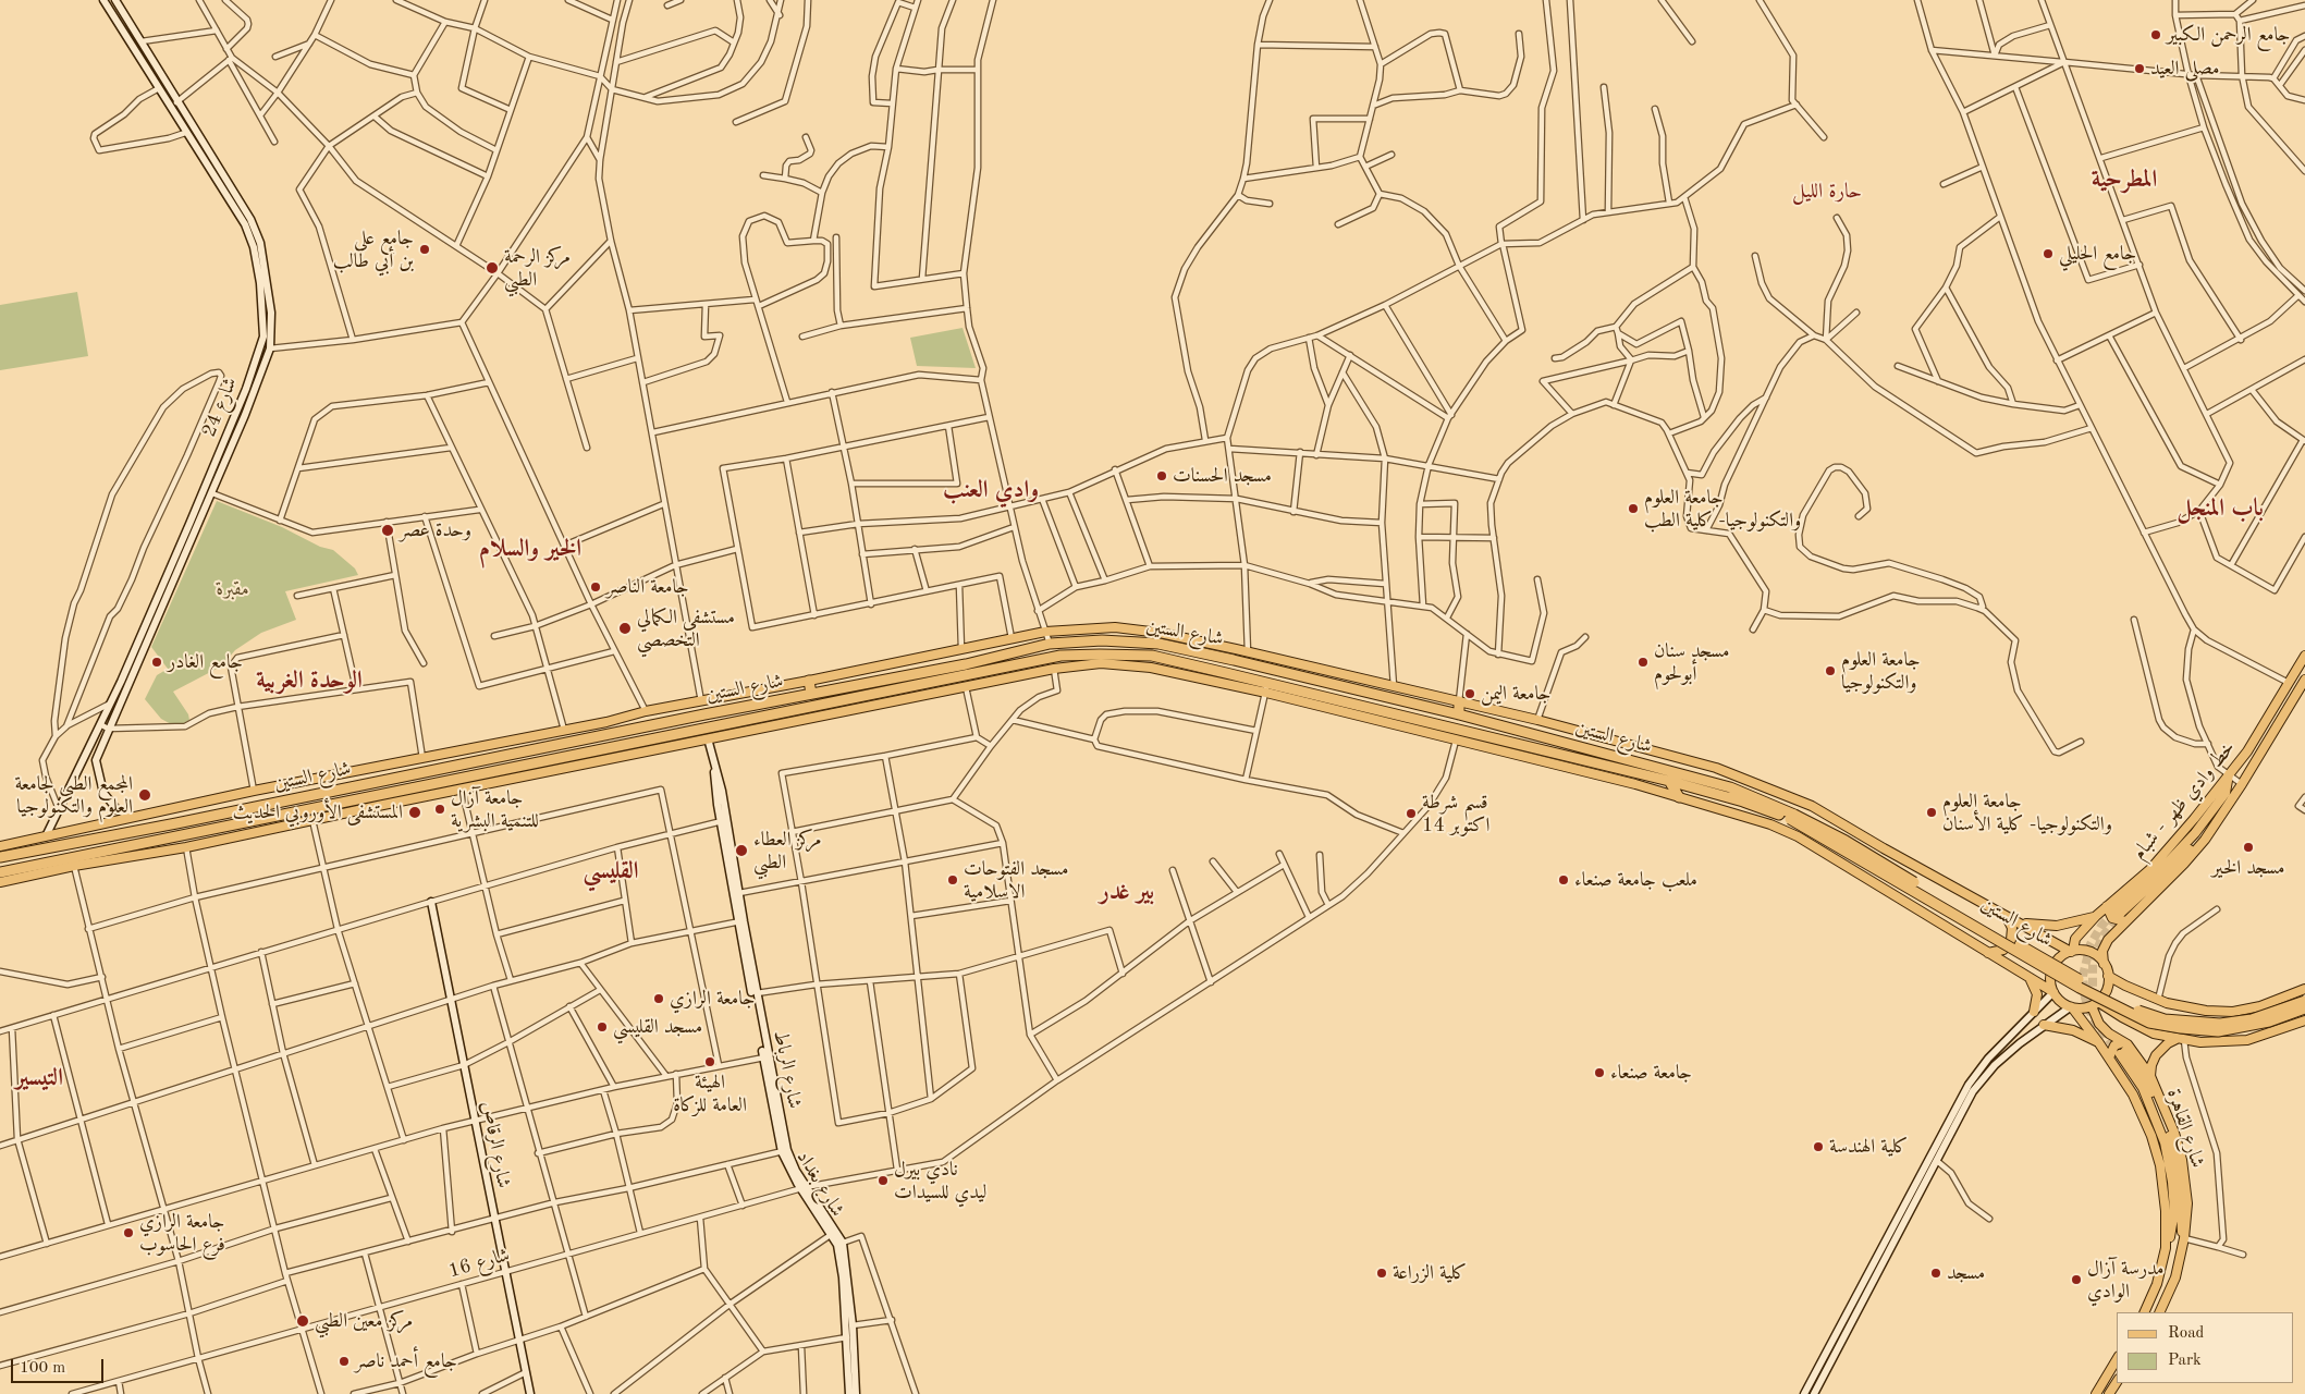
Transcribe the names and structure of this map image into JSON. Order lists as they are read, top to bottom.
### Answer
{
  "streets": {
    "highway": ["شارع الستين"],
    "main road": ["خط وادي ظهر - شبام", "شارع القاهرة"],
    "street": [
      "شارع 24",
      "شارع الرباط",
      "شارع الرقاص",
      "شارع بغداد",
      "شارع 16"
    ]
  },
  "crossings": [
    ["شارع 24", "شارع الستين"],
    ["شارع الستين", "خط وادي ظهر - شبام"],
    ["شارع الستين", "شارع الرباط"],
    ["شارع الستين", "شارع القاهرة"],
    ["شارع الستين", "شارع 16"],
    ["خط وادي ظهر - شبام", "شارع القاهرة"],
    ["شارع الرباط", "شارع بغداد"],
    ["شارع الرقاص", "شارع 16"],
    ["شارع بغداد", "شارع 16"]
  ],
  "districts": [
    "المطرحية",
    "حارة الليل",
    "وادي العنب",
    "باب المنجل",
    "الخير والسلام",
    "الوحدة الغربية",
    "القليسي",
    "بير غدر",
    "التيسير"
  ],
  "parks": ["مقبرة"],
  "places": [
    "جامع الرحمن الكبير",
    "مصلى العيد",
    "جامع علي بن أبي طالب",
    "جامع الحليلي",
    "مركز الرحمة الطبي",
    "مسجد الحسنات",
    "جامعة العلوم والتكنولوجيا- كلية الطب",
    "وحدة عصر",
    "جامعة الناصر",
    "مستشفى الكمالي التخصصي",
    "جامع الغادر",
    "مسجد سنان أبولحوم",
    "جامعة العلوم والتكنولوجيا",
    "جامعة اليمن",
    "المجمع الطبي لجامعة العلوم والتكنولوجيا",
    "جامعة آزال للتنمية البشرية",
    "المستشفى الأوروبي الحديث",
    "جامعة العلوم والتكنولوجيا- كلية الأسنان",
    "قسم شرطة 14 اكتوبر",
    "مسجد الخير",
    "مركز العطاء الطبي",
    "مسجد الفتوحات الاسلامية",
    "ملعب جامعة صنعاء",
    "جامعة الرازي",
    "مسجد القليسي",
    "الهيئة العامة للزكاة",
    "جامعة صنعاء",
    "كلية الهندسة",
    "نادي بيرل ليدي للسيدات",
    "جامعة الرازي فرع الحاسوب",
    "كلية الزراعة",
    "مسجد",
    "مدرسة آزال الوادي",
    "مركز معين الطبي",
    "جامع أحمد ناصر"
  ],
  "legend": ["Road", "Park"],
  "scale_bar": "100 m"
}
